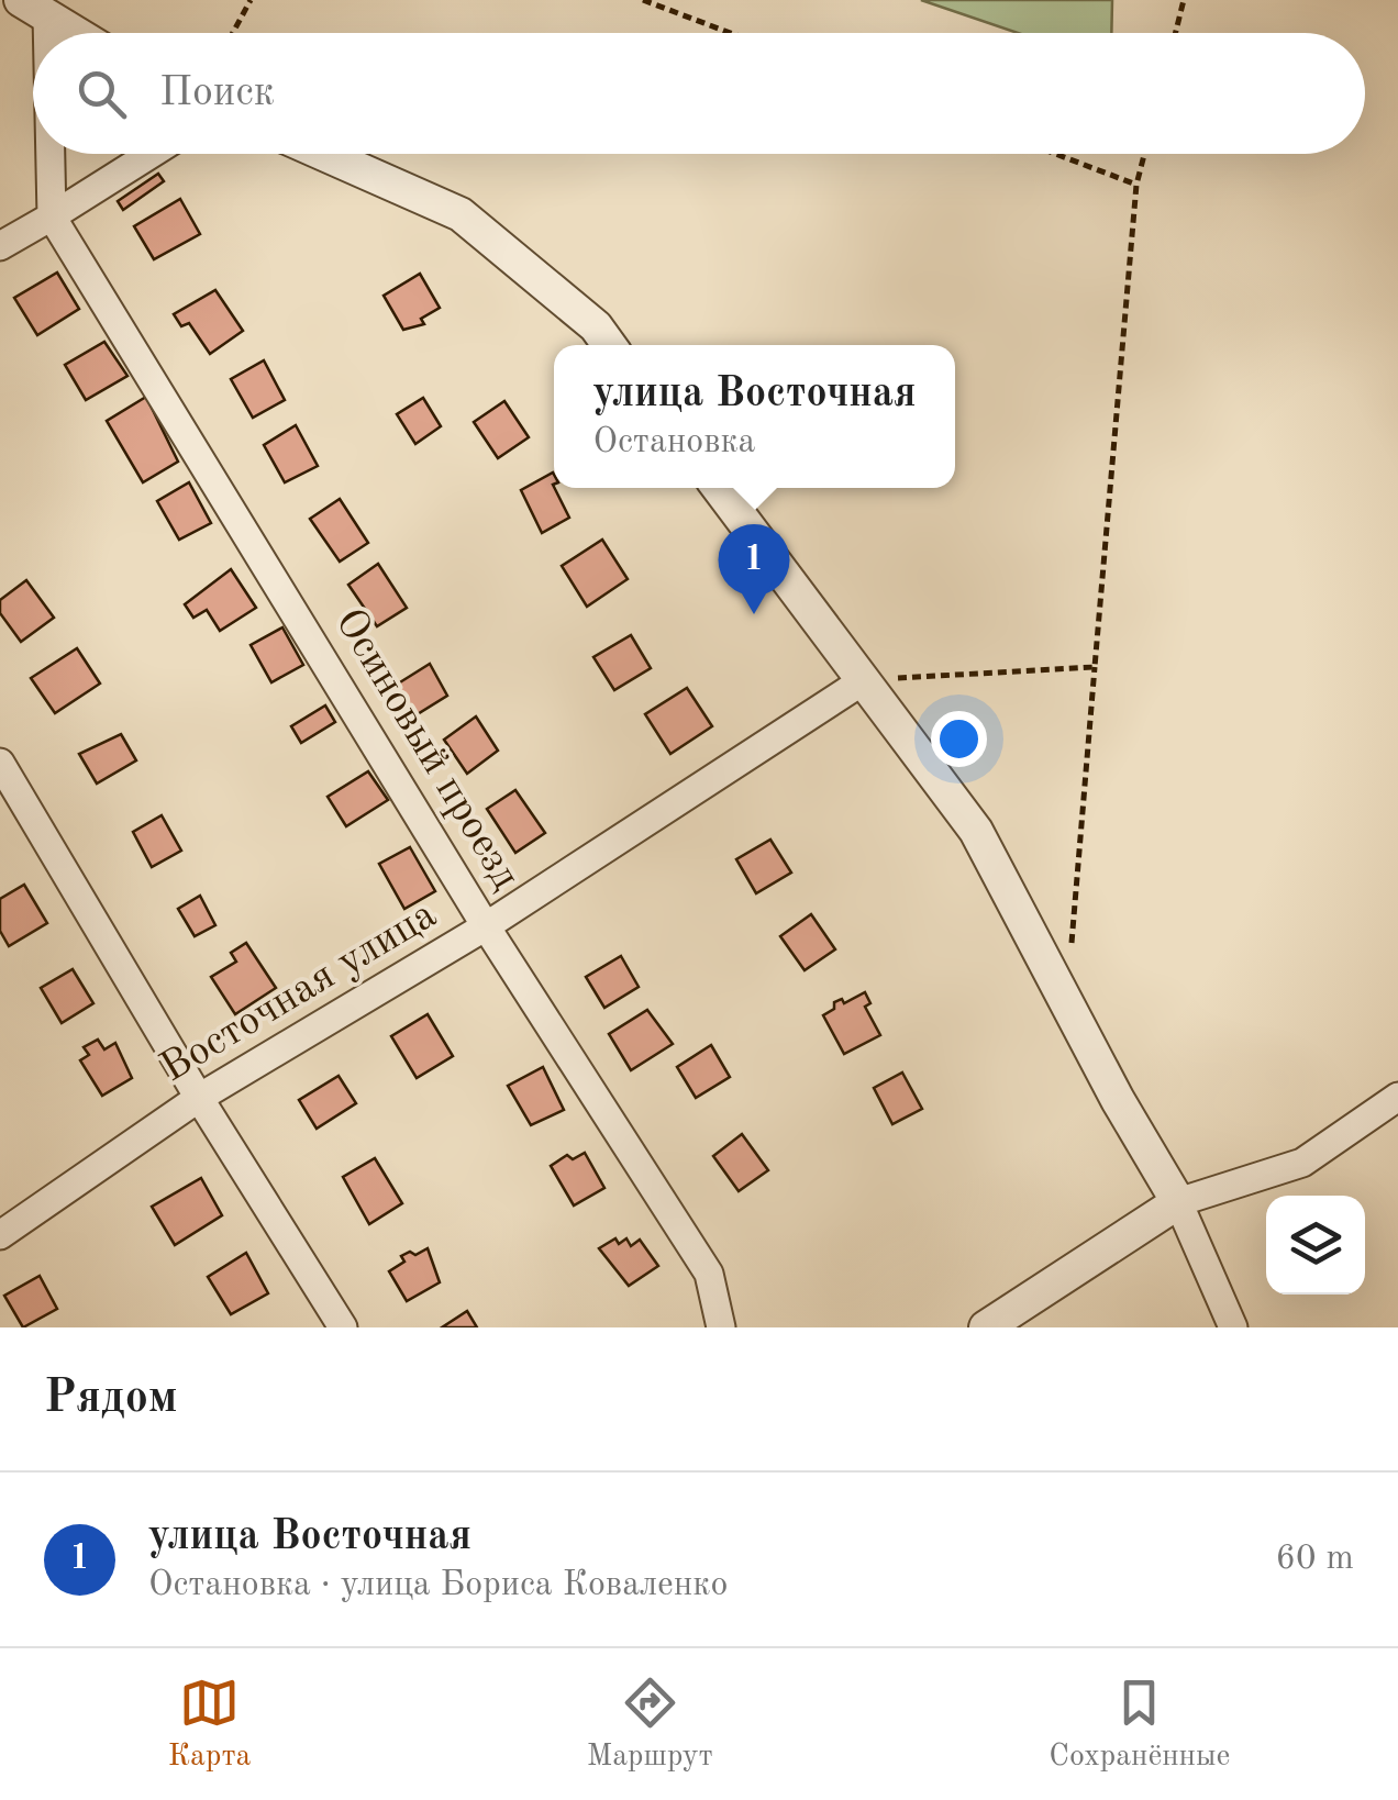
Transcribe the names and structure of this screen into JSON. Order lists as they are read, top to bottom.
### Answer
{
  "streets": {
    "street": ["Осиновый проезд", "Восточная улица"]
  },
  "crossings": [
    ["Осиновый проезд", "Восточная улица"]
  ],
  "page": {
    "search": "Поиск",
    "popup": ["улица Восточная", "Остановка"],
    "pins": "1",
    "heading": "Рядом",
    "list": [
      {
        "mark": "1",
        "name": "улица Восточная",
        "note": "Остановка · улица Бориса Коваленко",
        "value": "60 m"
      }
    ],
    "nav": ["Карта", "Маршрут", "Сохранённые"]
  }
}
